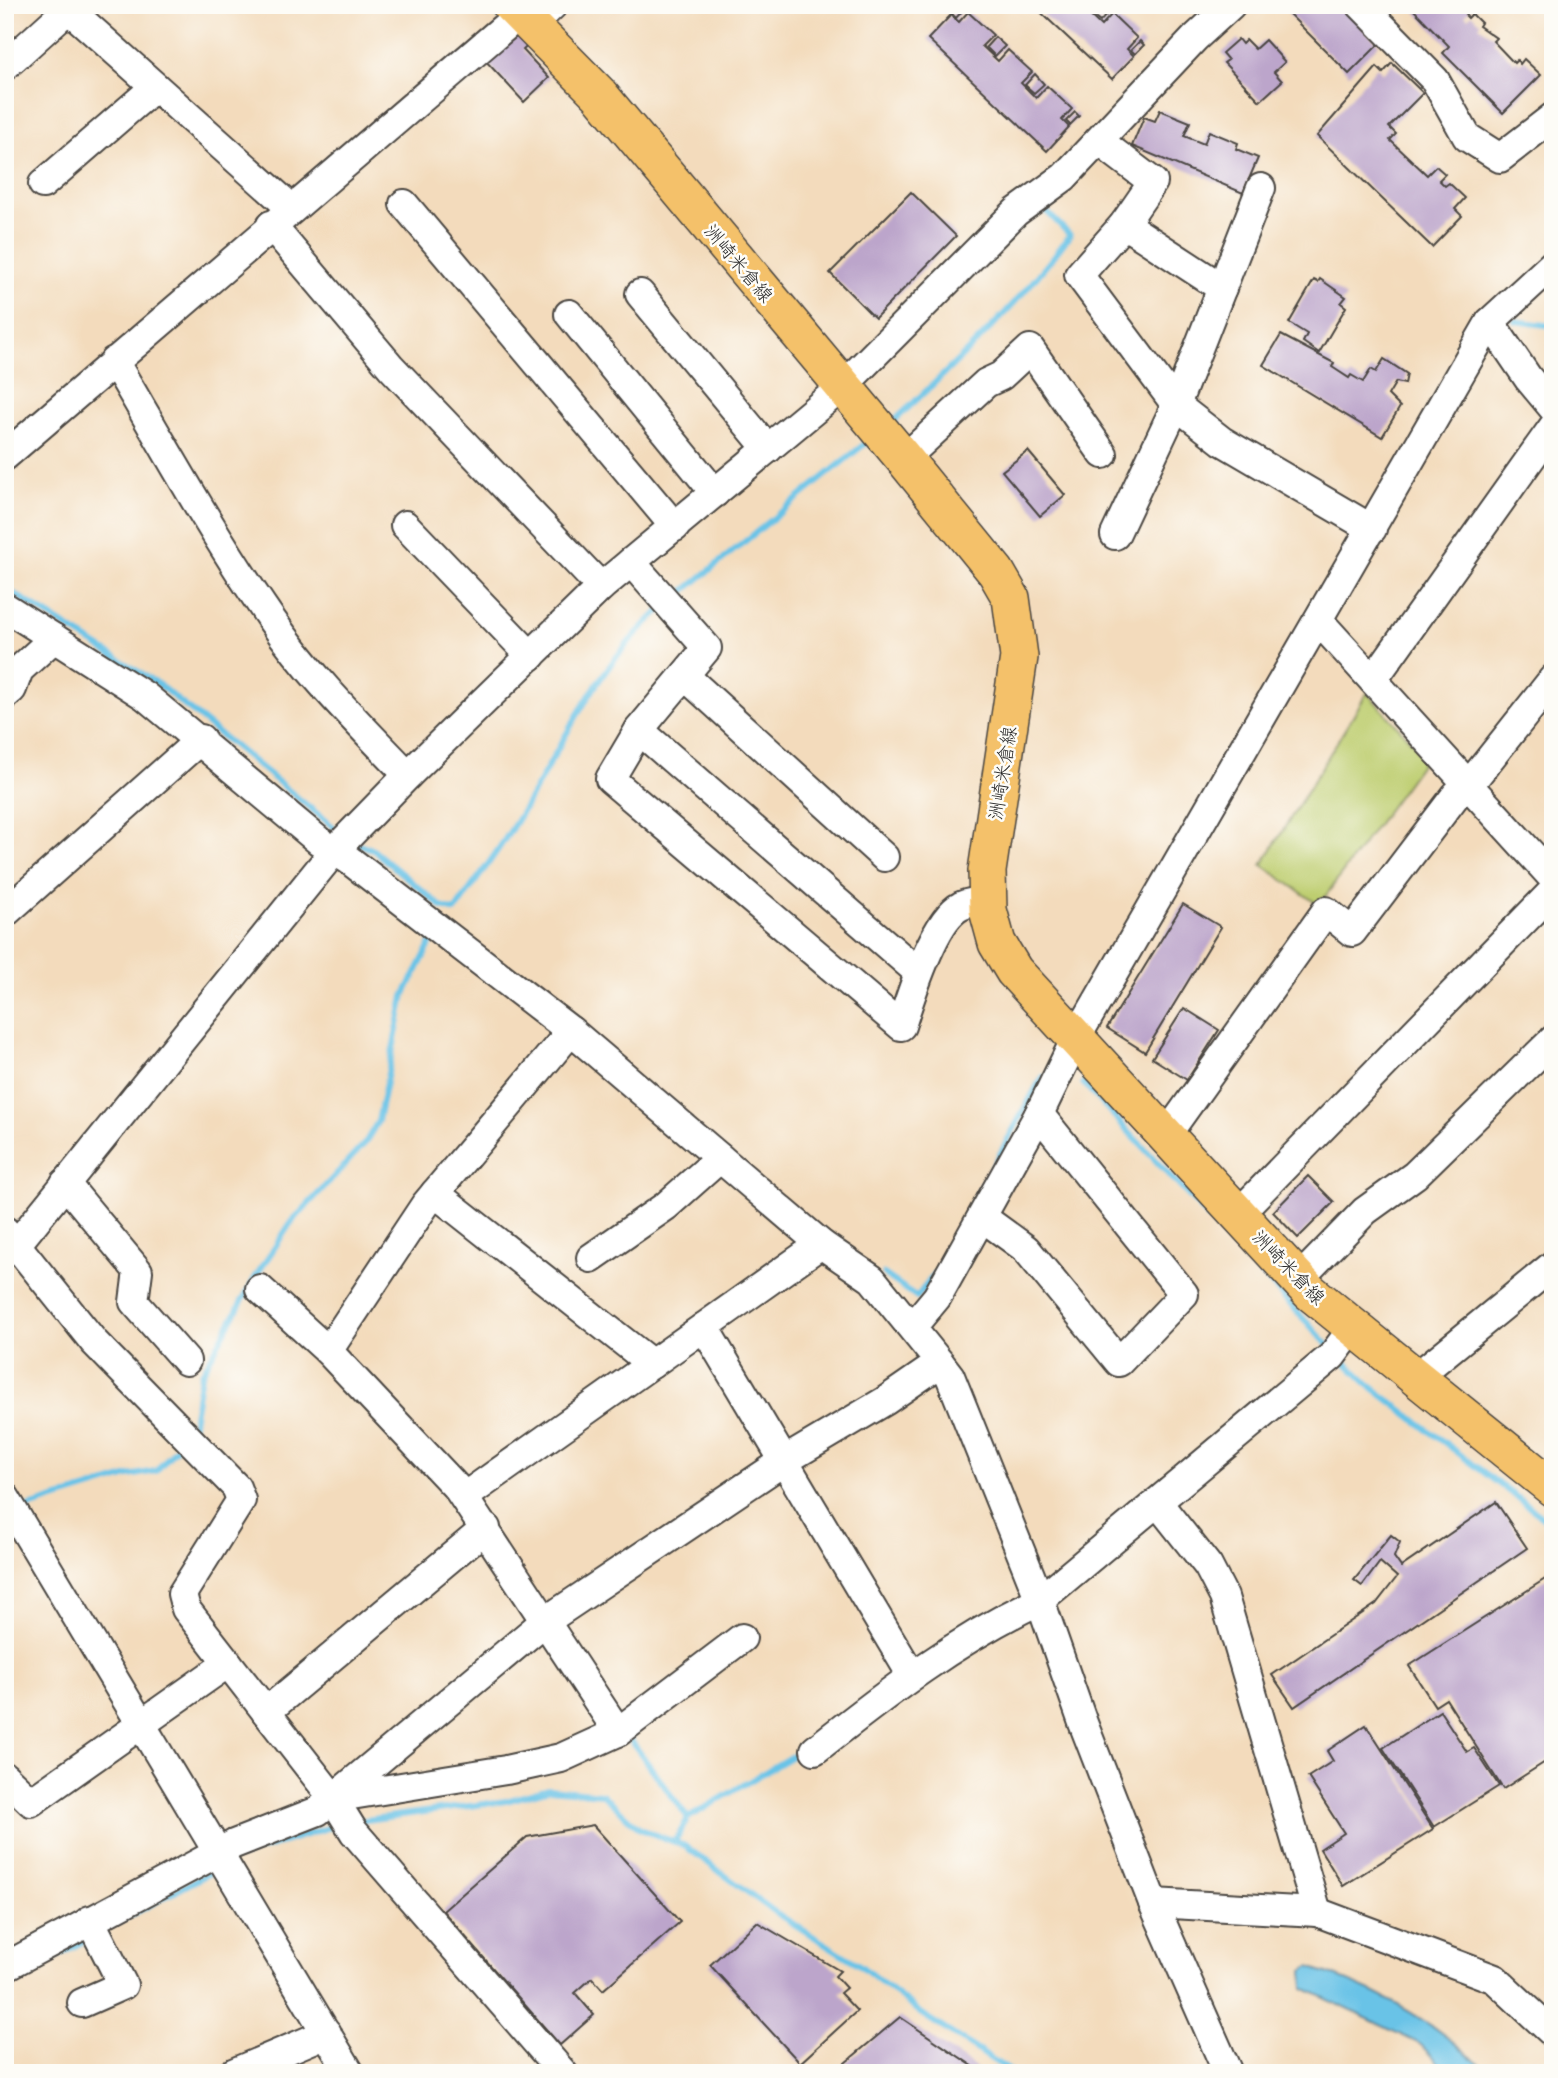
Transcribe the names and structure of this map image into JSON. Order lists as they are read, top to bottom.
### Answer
{
  "streets": {
    "main road": ["洲崎米倉線"]
  }
}
